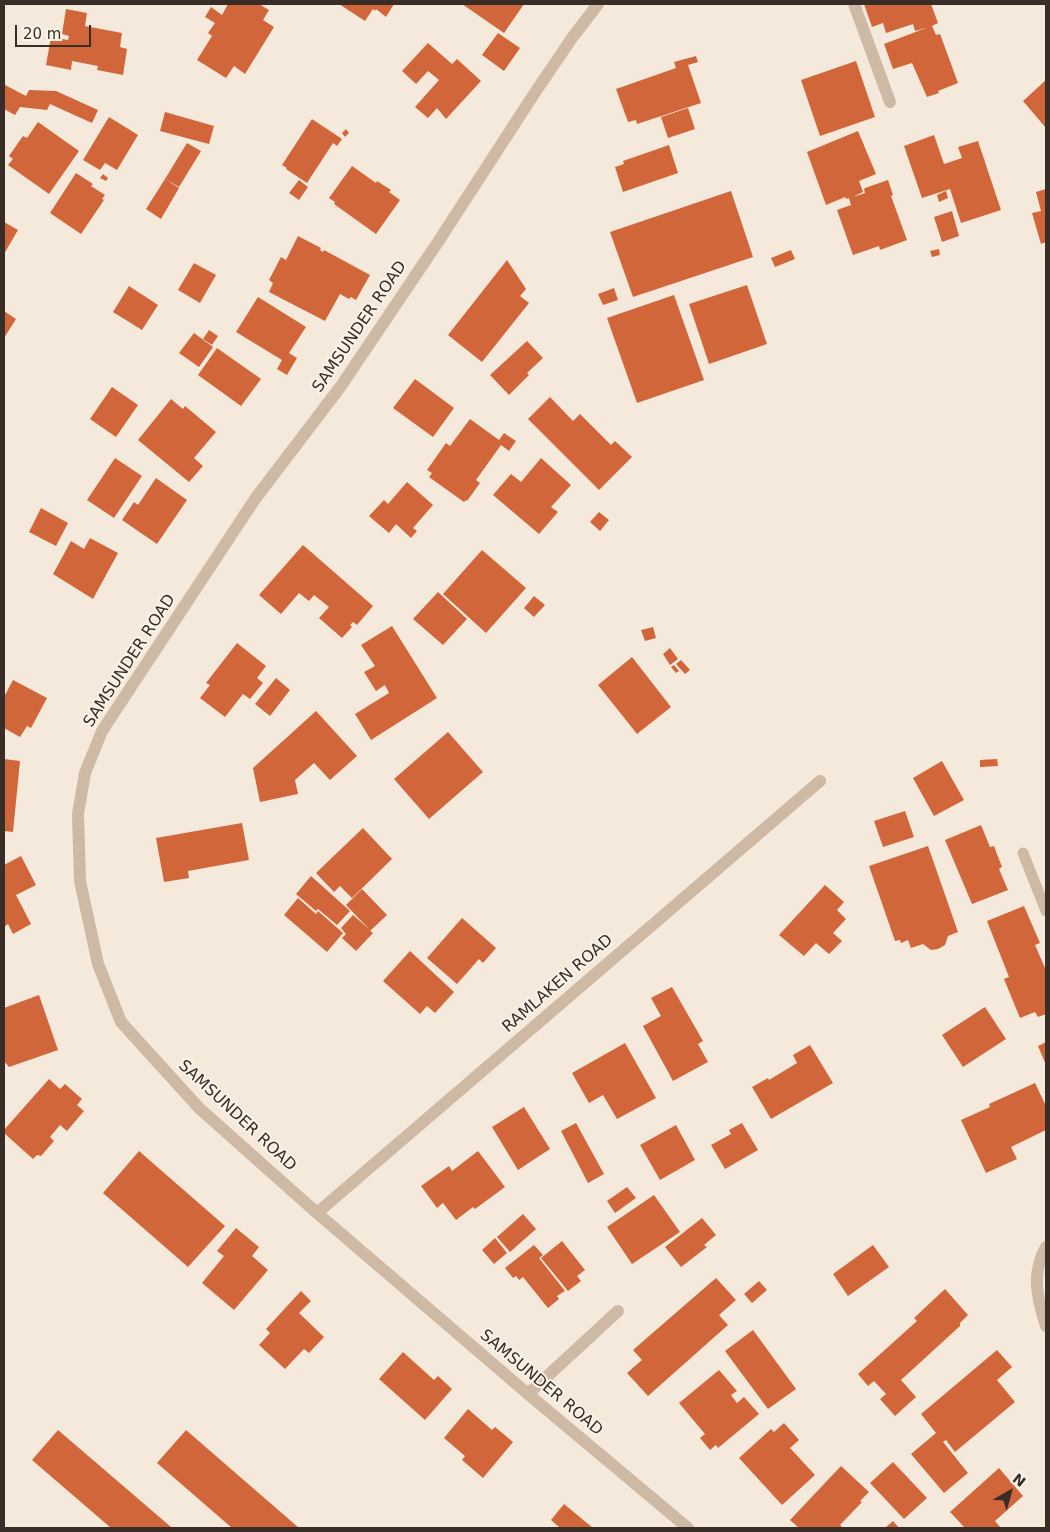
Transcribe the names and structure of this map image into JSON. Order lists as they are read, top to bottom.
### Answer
{
  "streets": {
    "street": ["SAMSUNDER ROAD", "RAMLAKEN ROAD"]
  },
  "crossings": [
    ["SAMSUNDER ROAD", "RAMLAKEN ROAD"]
  ],
  "scale_bar": "20 m",
  "north": "top right"
}
